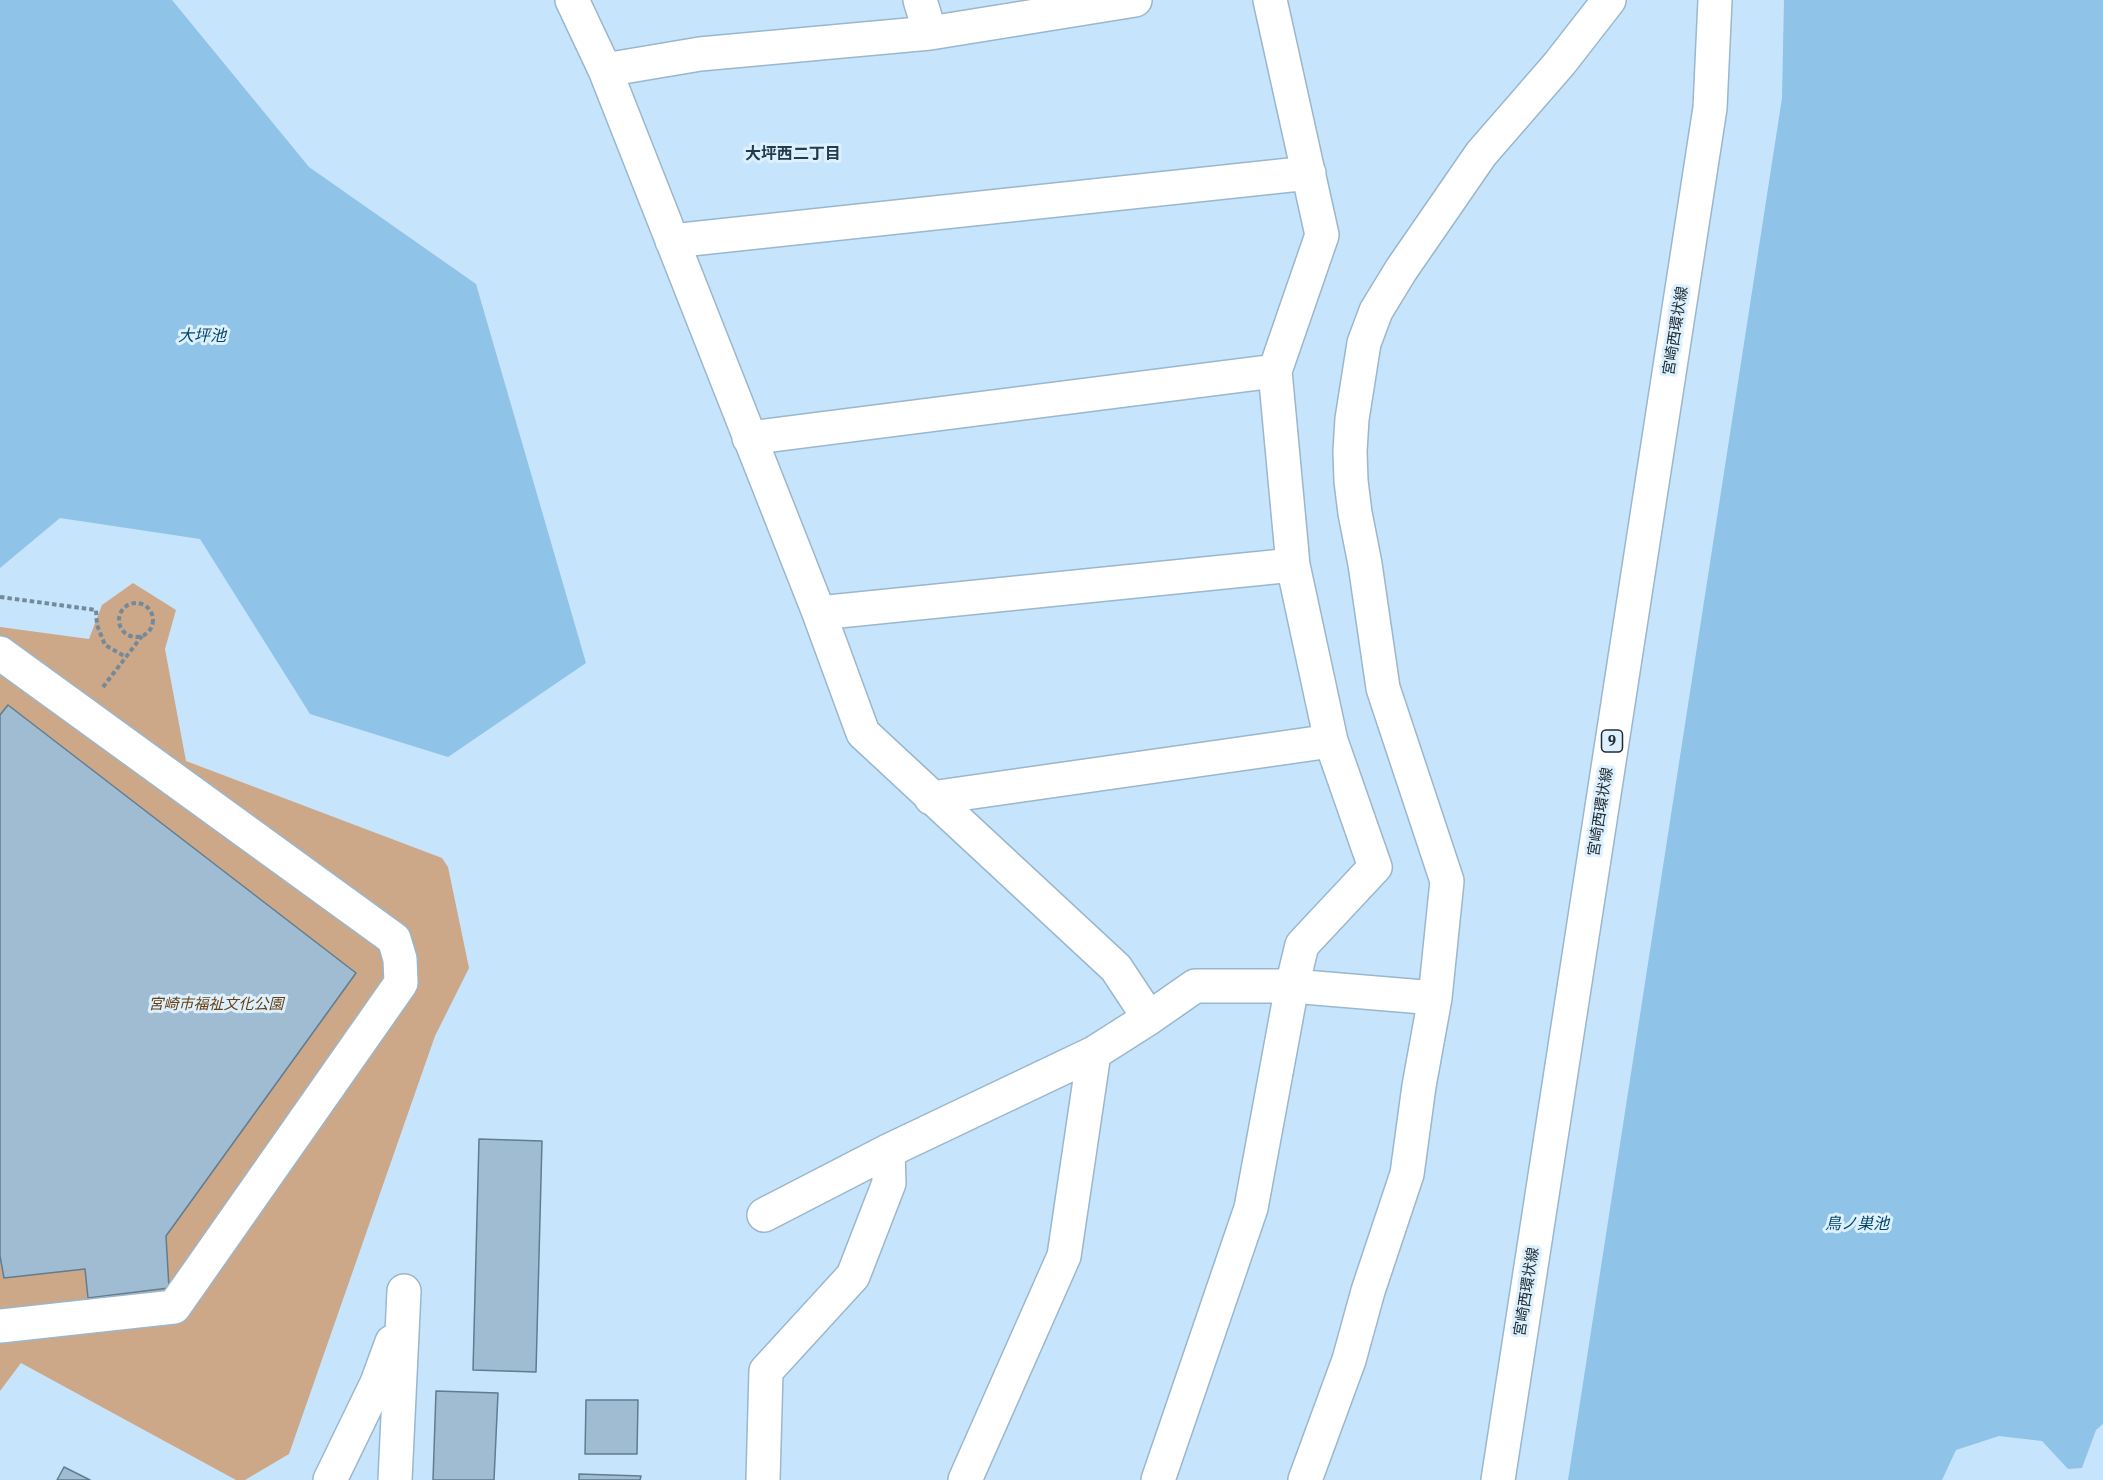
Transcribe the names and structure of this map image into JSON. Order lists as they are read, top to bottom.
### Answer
{
  "streets": {
    "street": ["宮崎西環状線", "9"]
  },
  "districts": ["大坪西二丁目"],
  "water": ["大坪池", "鳥ノ巣池"],
  "parks": ["宮崎市福祉文化公園"]
}
